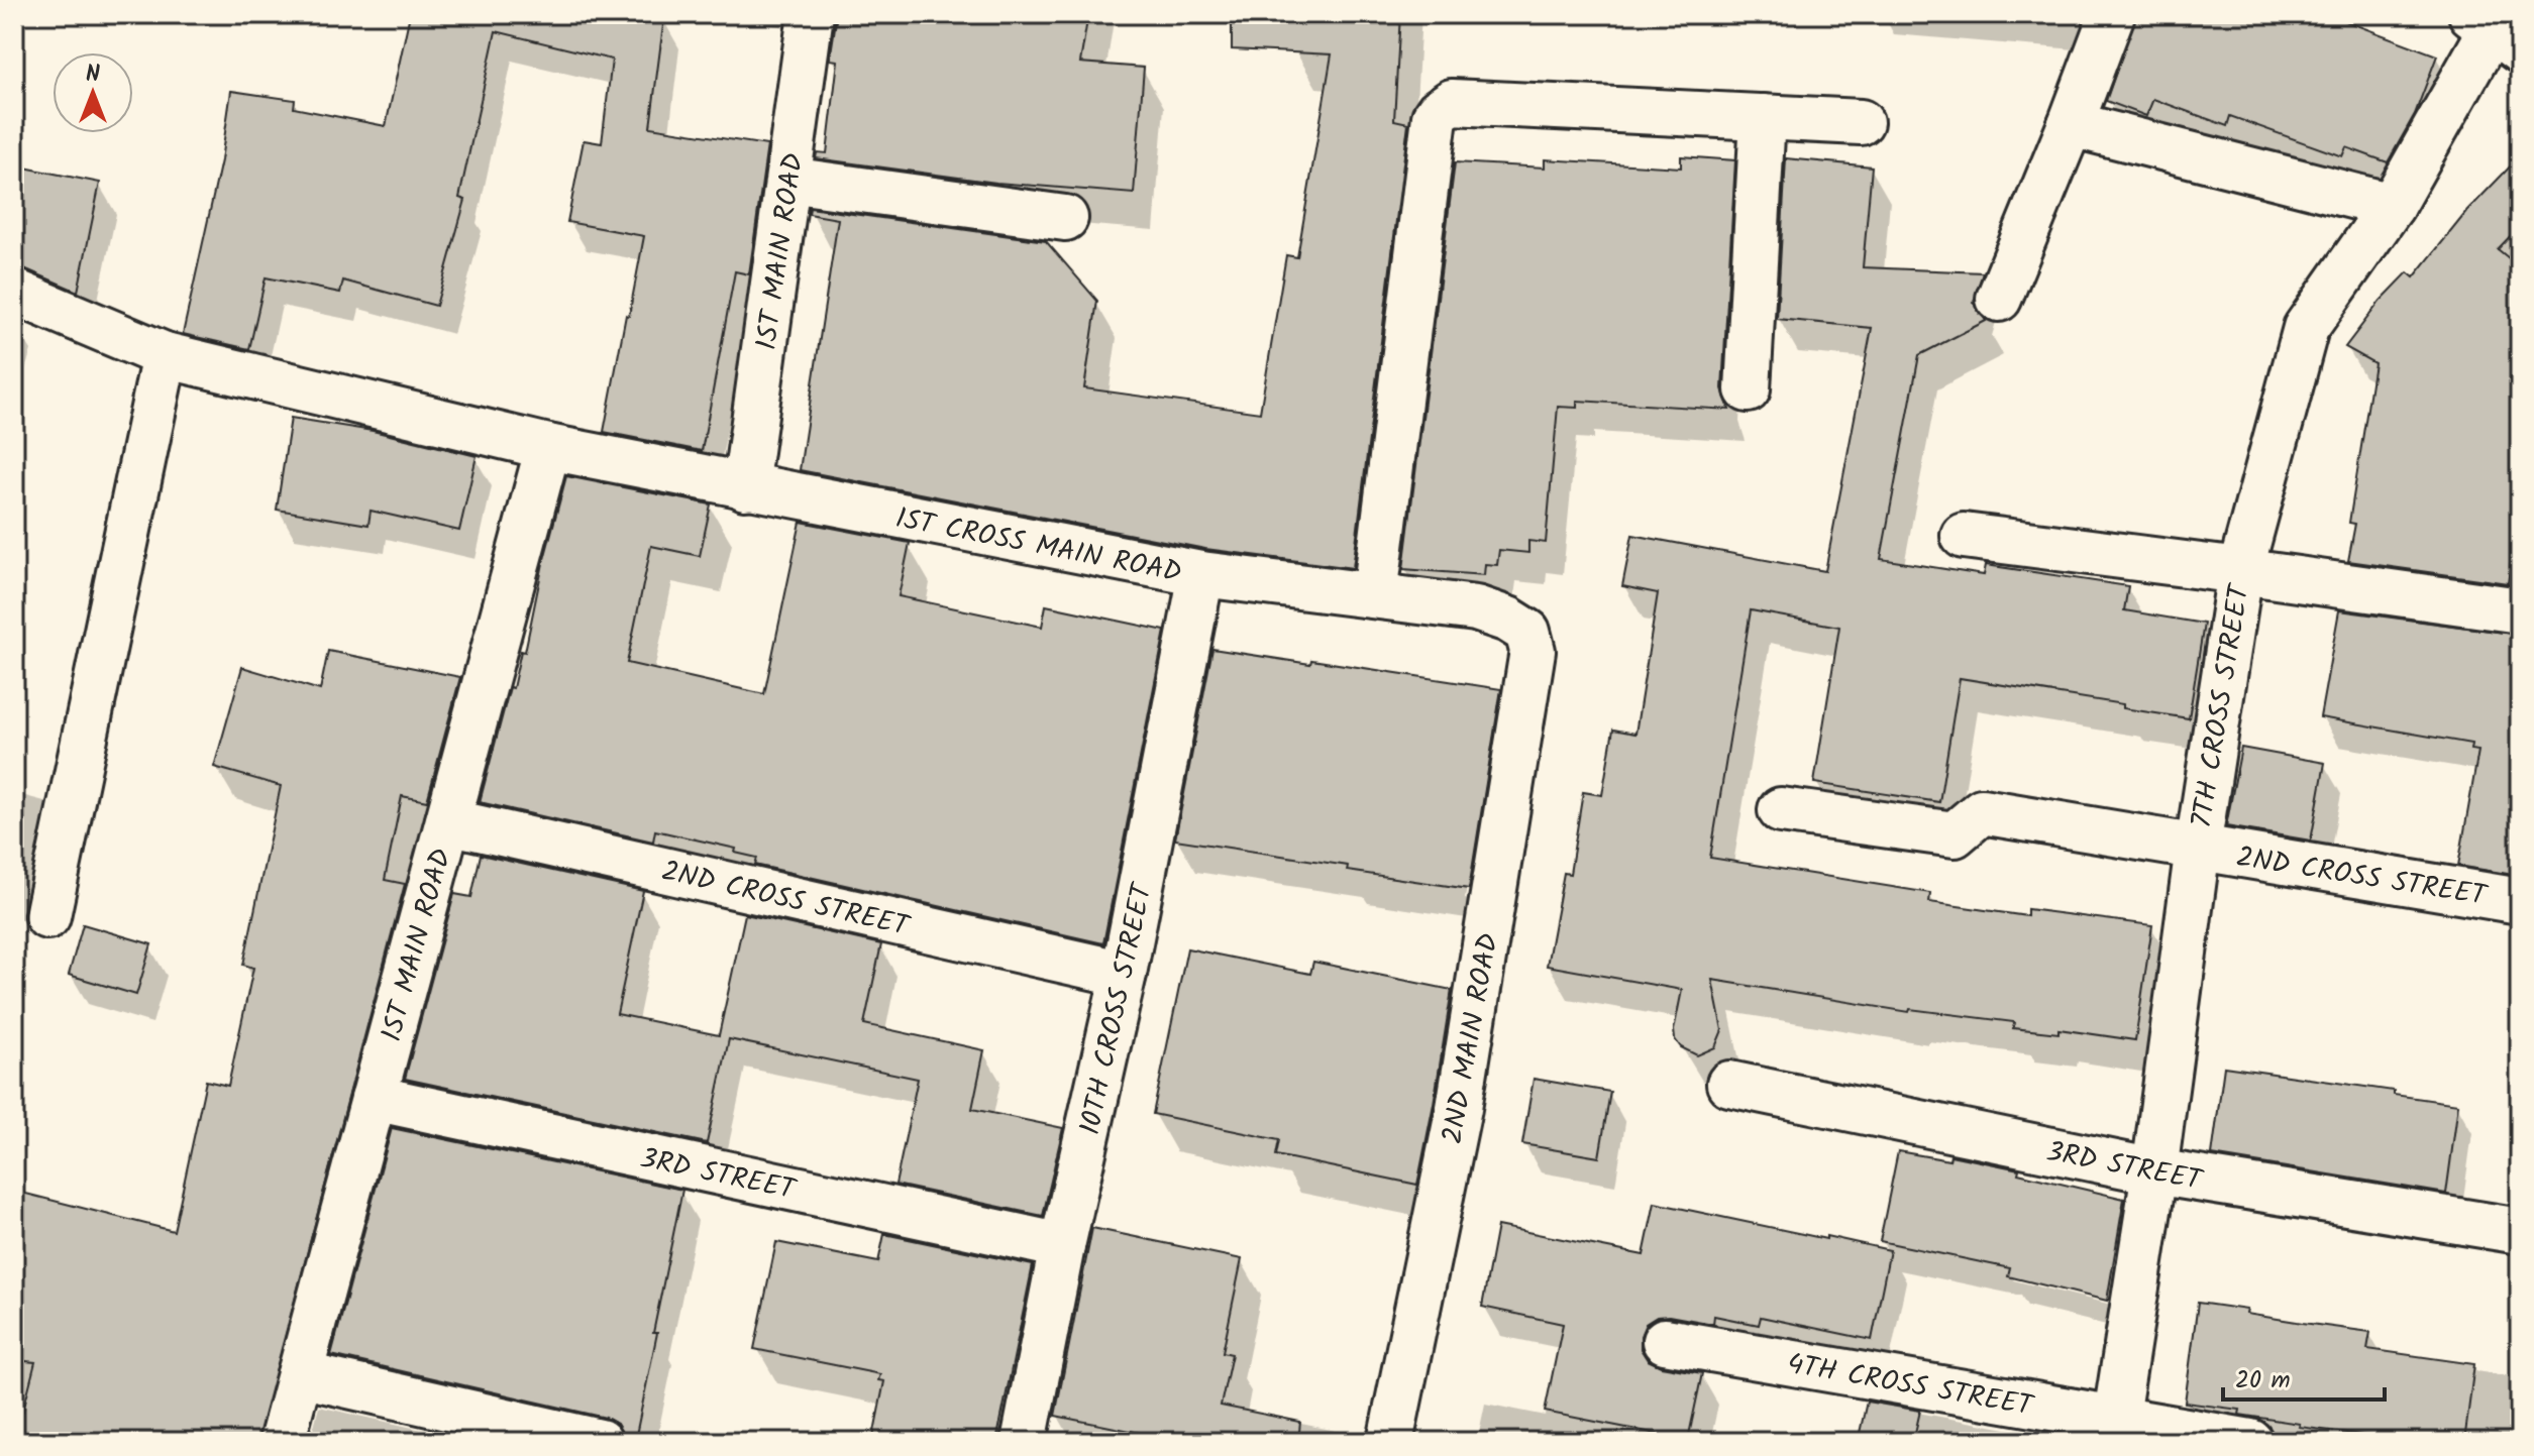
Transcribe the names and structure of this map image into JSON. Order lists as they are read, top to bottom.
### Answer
{
  "streets": {
    "street": [
      "1ST MAIN ROAD",
      "1ST CROSS MAIN ROAD",
      "7TH CROSS STREET",
      "2ND CROSS STREET",
      "10TH CROSS STREET",
      "2ND MAIN ROAD",
      "3RD STREET",
      "4TH CROSS STREET"
    ]
  },
  "crossings": [
    ["1ST MAIN ROAD", "1ST CROSS MAIN ROAD"],
    ["1ST MAIN ROAD", "2ND CROSS STREET"],
    ["1ST MAIN ROAD", "3RD STREET"],
    ["1ST CROSS MAIN ROAD", "10TH CROSS STREET"],
    ["1ST CROSS MAIN ROAD", "2ND MAIN ROAD"],
    ["7TH CROSS STREET", "2ND CROSS STREET"],
    ["7TH CROSS STREET", "3RD STREET"],
    ["7TH CROSS STREET", "4TH CROSS STREET"],
    ["2ND CROSS STREET", "10TH CROSS STREET"],
    ["10TH CROSS STREET", "3RD STREET"]
  ],
  "scale_bar": "20 m",
  "north": "top"
}
